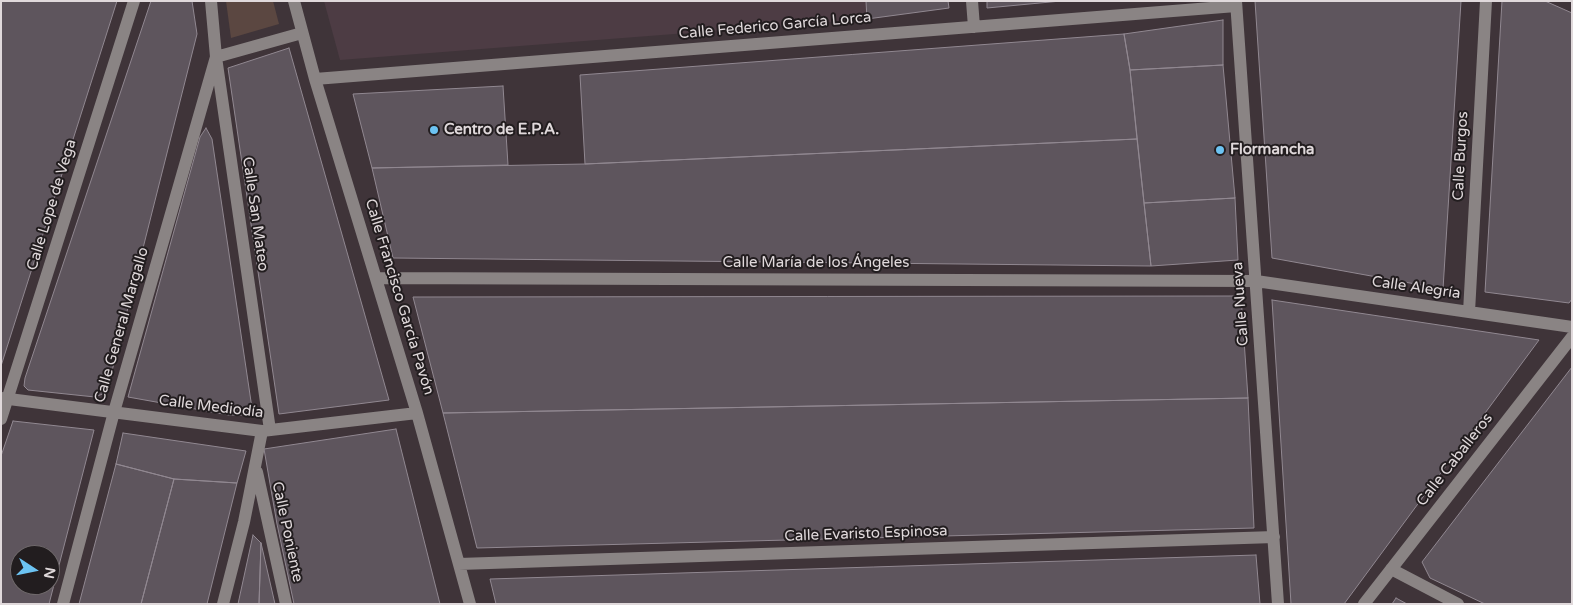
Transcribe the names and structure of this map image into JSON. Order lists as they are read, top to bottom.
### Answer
{
  "streets": {
    "street": [
      "Calle Federico García Lorca",
      "Calle Burgos",
      "Calle Lope de Vega",
      "Calle San Mateo",
      "Calle María de los Ángeles",
      "Calle Alegría",
      "Calle Francisco García Pavón",
      "Calle Nueva",
      "Calle General Margallo",
      "Calle Mediodía",
      "Calle Caballeros",
      "Calle Poniente",
      "Calle Evaristo Espinosa"
    ]
  },
  "crossings": [
    ["Calle Federico García Lorca", "Calle Francisco García Pavón"],
    ["Calle Federico García Lorca", "Calle Nueva"],
    ["Calle Burgos", "Calle Alegría"],
    ["Calle Lope de Vega", "Calle Mediodía"],
    ["Calle San Mateo", "Calle General Margallo"],
    ["Calle San Mateo", "Calle Mediodía"],
    ["Calle San Mateo", "Calle Poniente"],
    ["Calle María de los Ángeles", "Calle Alegría"],
    ["Calle María de los Ángeles", "Calle Francisco García Pavón"],
    ["Calle María de los Ángeles", "Calle Nueva"],
    ["Calle Alegría", "Calle Nueva"],
    ["Calle Francisco García Pavón", "Calle Mediodía"],
    ["Calle Francisco García Pavón", "Calle Evaristo Espinosa"],
    ["Calle Nueva", "Calle Evaristo Espinosa"],
    ["Calle General Margallo", "Calle Mediodía"]
  ],
  "places": ["Centro de E.P.A.", "Flormancha"],
  "north": "right"
}
